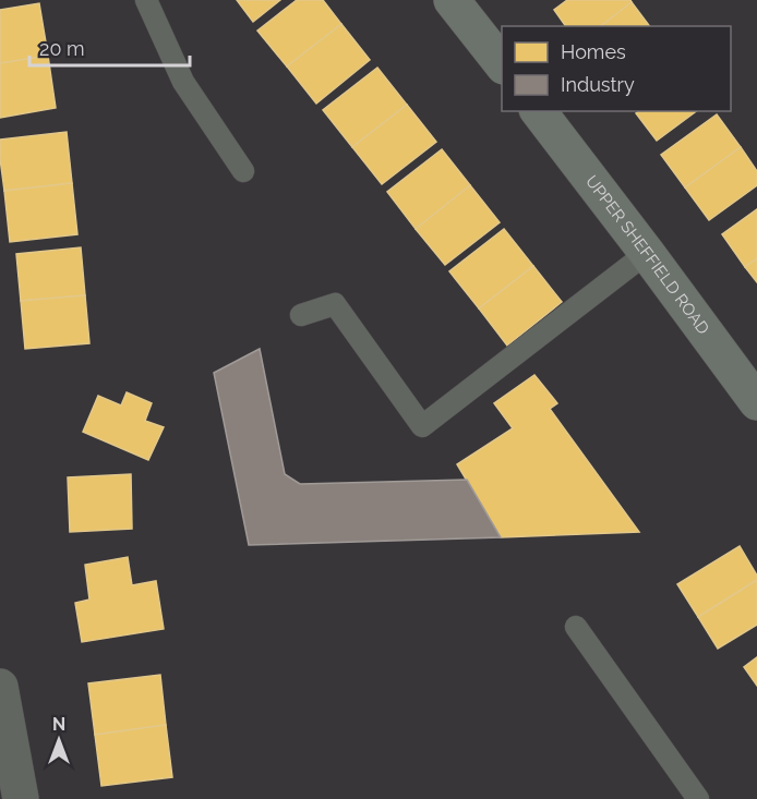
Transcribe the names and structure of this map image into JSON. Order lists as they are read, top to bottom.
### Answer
{
  "streets": {
    "highway": ["UPPER SHEFFIELD ROAD"]
  },
  "legend": ["Homes", "Industry"],
  "scale_bar": "20 m",
  "north": "top"
}
